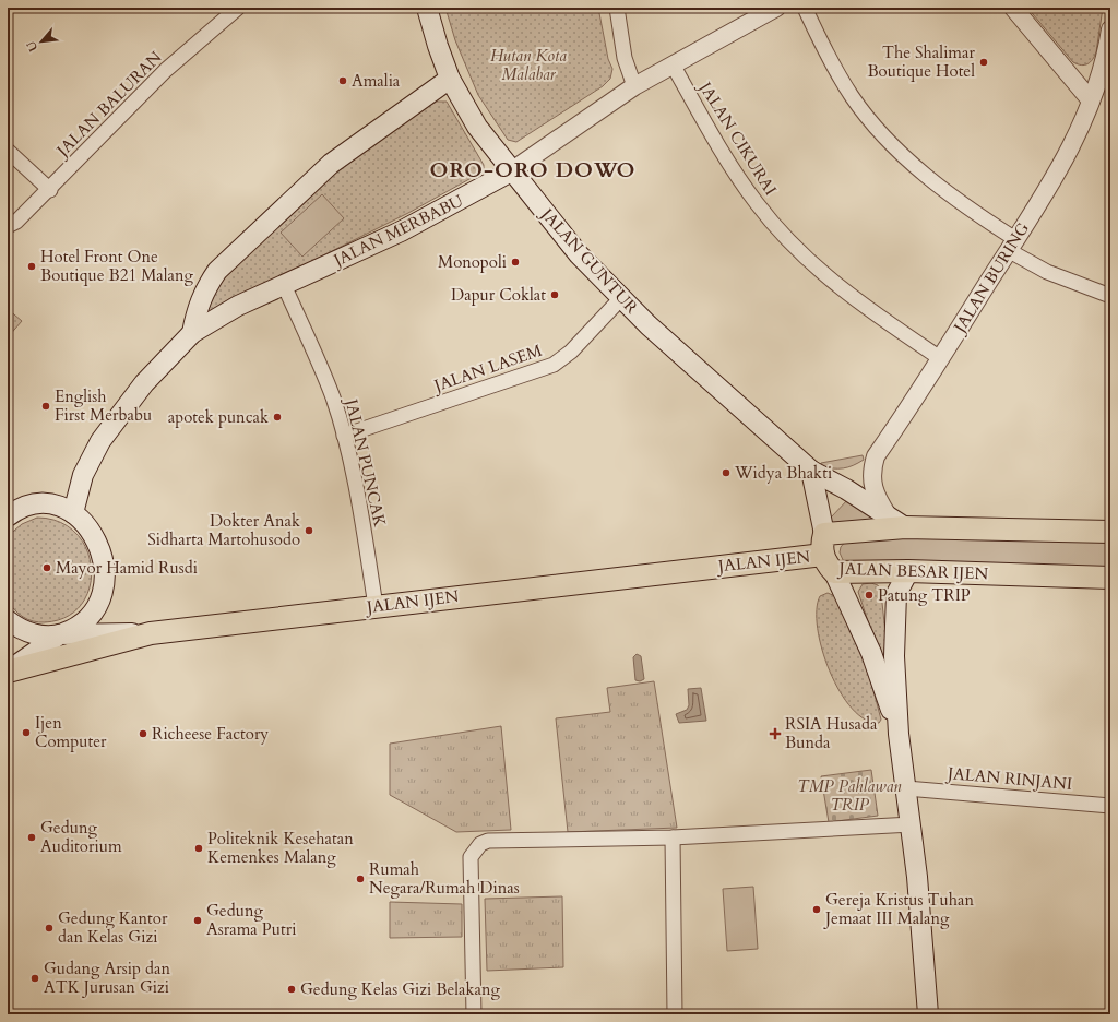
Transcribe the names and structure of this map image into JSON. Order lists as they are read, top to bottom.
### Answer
{
  "streets": {
    "main road": [
      "JALAN MERBABU",
      "JALAN GUNTUR",
      "JALAN IJEN",
      "JALAN BESAR IJEN"
    ],
    "street": [
      "JALAN BALURAN",
      "JALAN CIKURAI",
      "JALAN BURING",
      "JALAN LASEM",
      "JALAN PUNCAK",
      "JALAN RINJANI"
    ]
  },
  "crossings": [
    ["JALAN CIKURAI", "JALAN MERBABU"],
    ["JALAN CIKURAI", "JALAN BURING"],
    ["JALAN MERBABU", "JALAN GUNTUR"],
    ["JALAN MERBABU", "JALAN PUNCAK"],
    ["JALAN GUNTUR", "JALAN BURING"],
    ["JALAN GUNTUR", "JALAN LASEM"],
    ["JALAN LASEM", "JALAN PUNCAK"],
    ["JALAN PUNCAK", "JALAN IJEN"],
    ["JALAN IJEN", "JALAN BESAR IJEN"]
  ],
  "districts": ["ORO-ORO DOWO"],
  "parks": ["Hutan Kota Malabar", "TMP Pahlawan TRIP"],
  "places": {
    "other": [
      "The Shalimar Boutique Hotel",
      "Amalia",
      "Monopoli",
      "Hotel Front One Boutique B21 Malang",
      "Dapur Coklat",
      "English First Merbabu",
      "apotek puncak",
      "Widya Bhakti",
      "Dokter Anak Sidharta Martohusodo",
      "Mayor Hamid Rusdi",
      "Patung TRIP",
      "Ijen Computer",
      "Richeese Factory",
      "Gedung Auditorium",
      "Politeknik Kesehatan Kemenkes Malang",
      "Rumah Negara/Rumah Dinas",
      "Gereja Kristus Tuhan Jemaat III Malang",
      "Gedung Asrama Putri",
      "Gedung Kantor dan Kelas Gizi",
      "Gudang Arsip dan ATK Jurusan Gizi",
      "Gedung Kelas Gizi Belakang"
    ],
    "health": ["RSIA Husada Bunda"]
  },
  "north": "bottom left"
}
